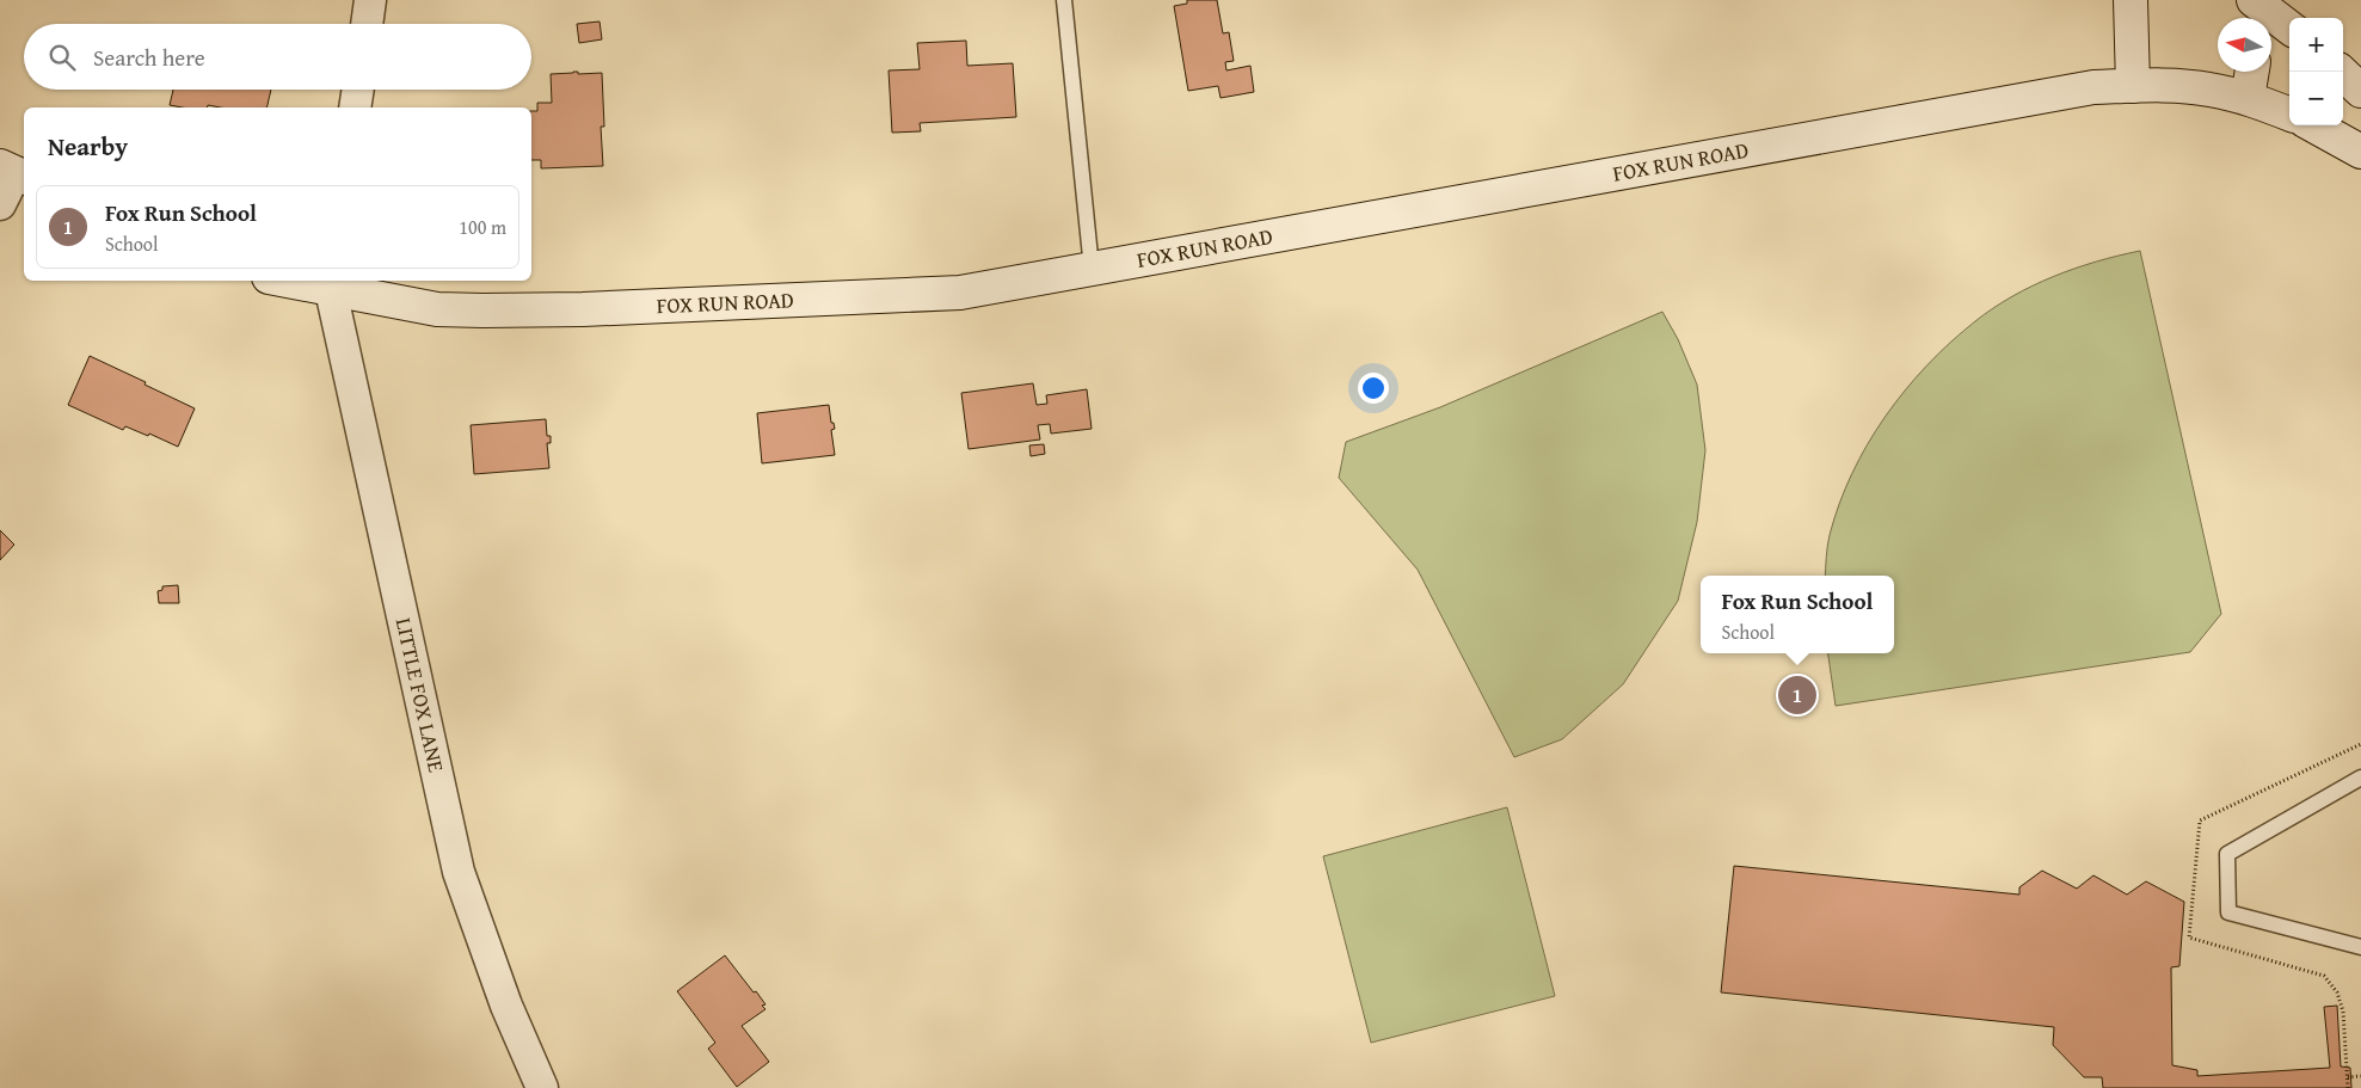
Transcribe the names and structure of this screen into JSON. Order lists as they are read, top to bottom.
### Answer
{
  "streets": {
    "street": ["FOX RUN ROAD", "LITTLE FOX LANE"]
  },
  "crossings": [
    ["FOX RUN ROAD", "LITTLE FOX LANE"]
  ],
  "north": "left",
  "page": {
    "map_buttons": ["+", "−"],
    "search": "Search here",
    "heading": "Nearby",
    "list": [
      {
        "mark": "1",
        "name": "Fox Run School",
        "note": "School",
        "value": "100 m"
      }
    ],
    "popup": ["Fox Run School", "School"],
    "pins": "1"
  }
}
